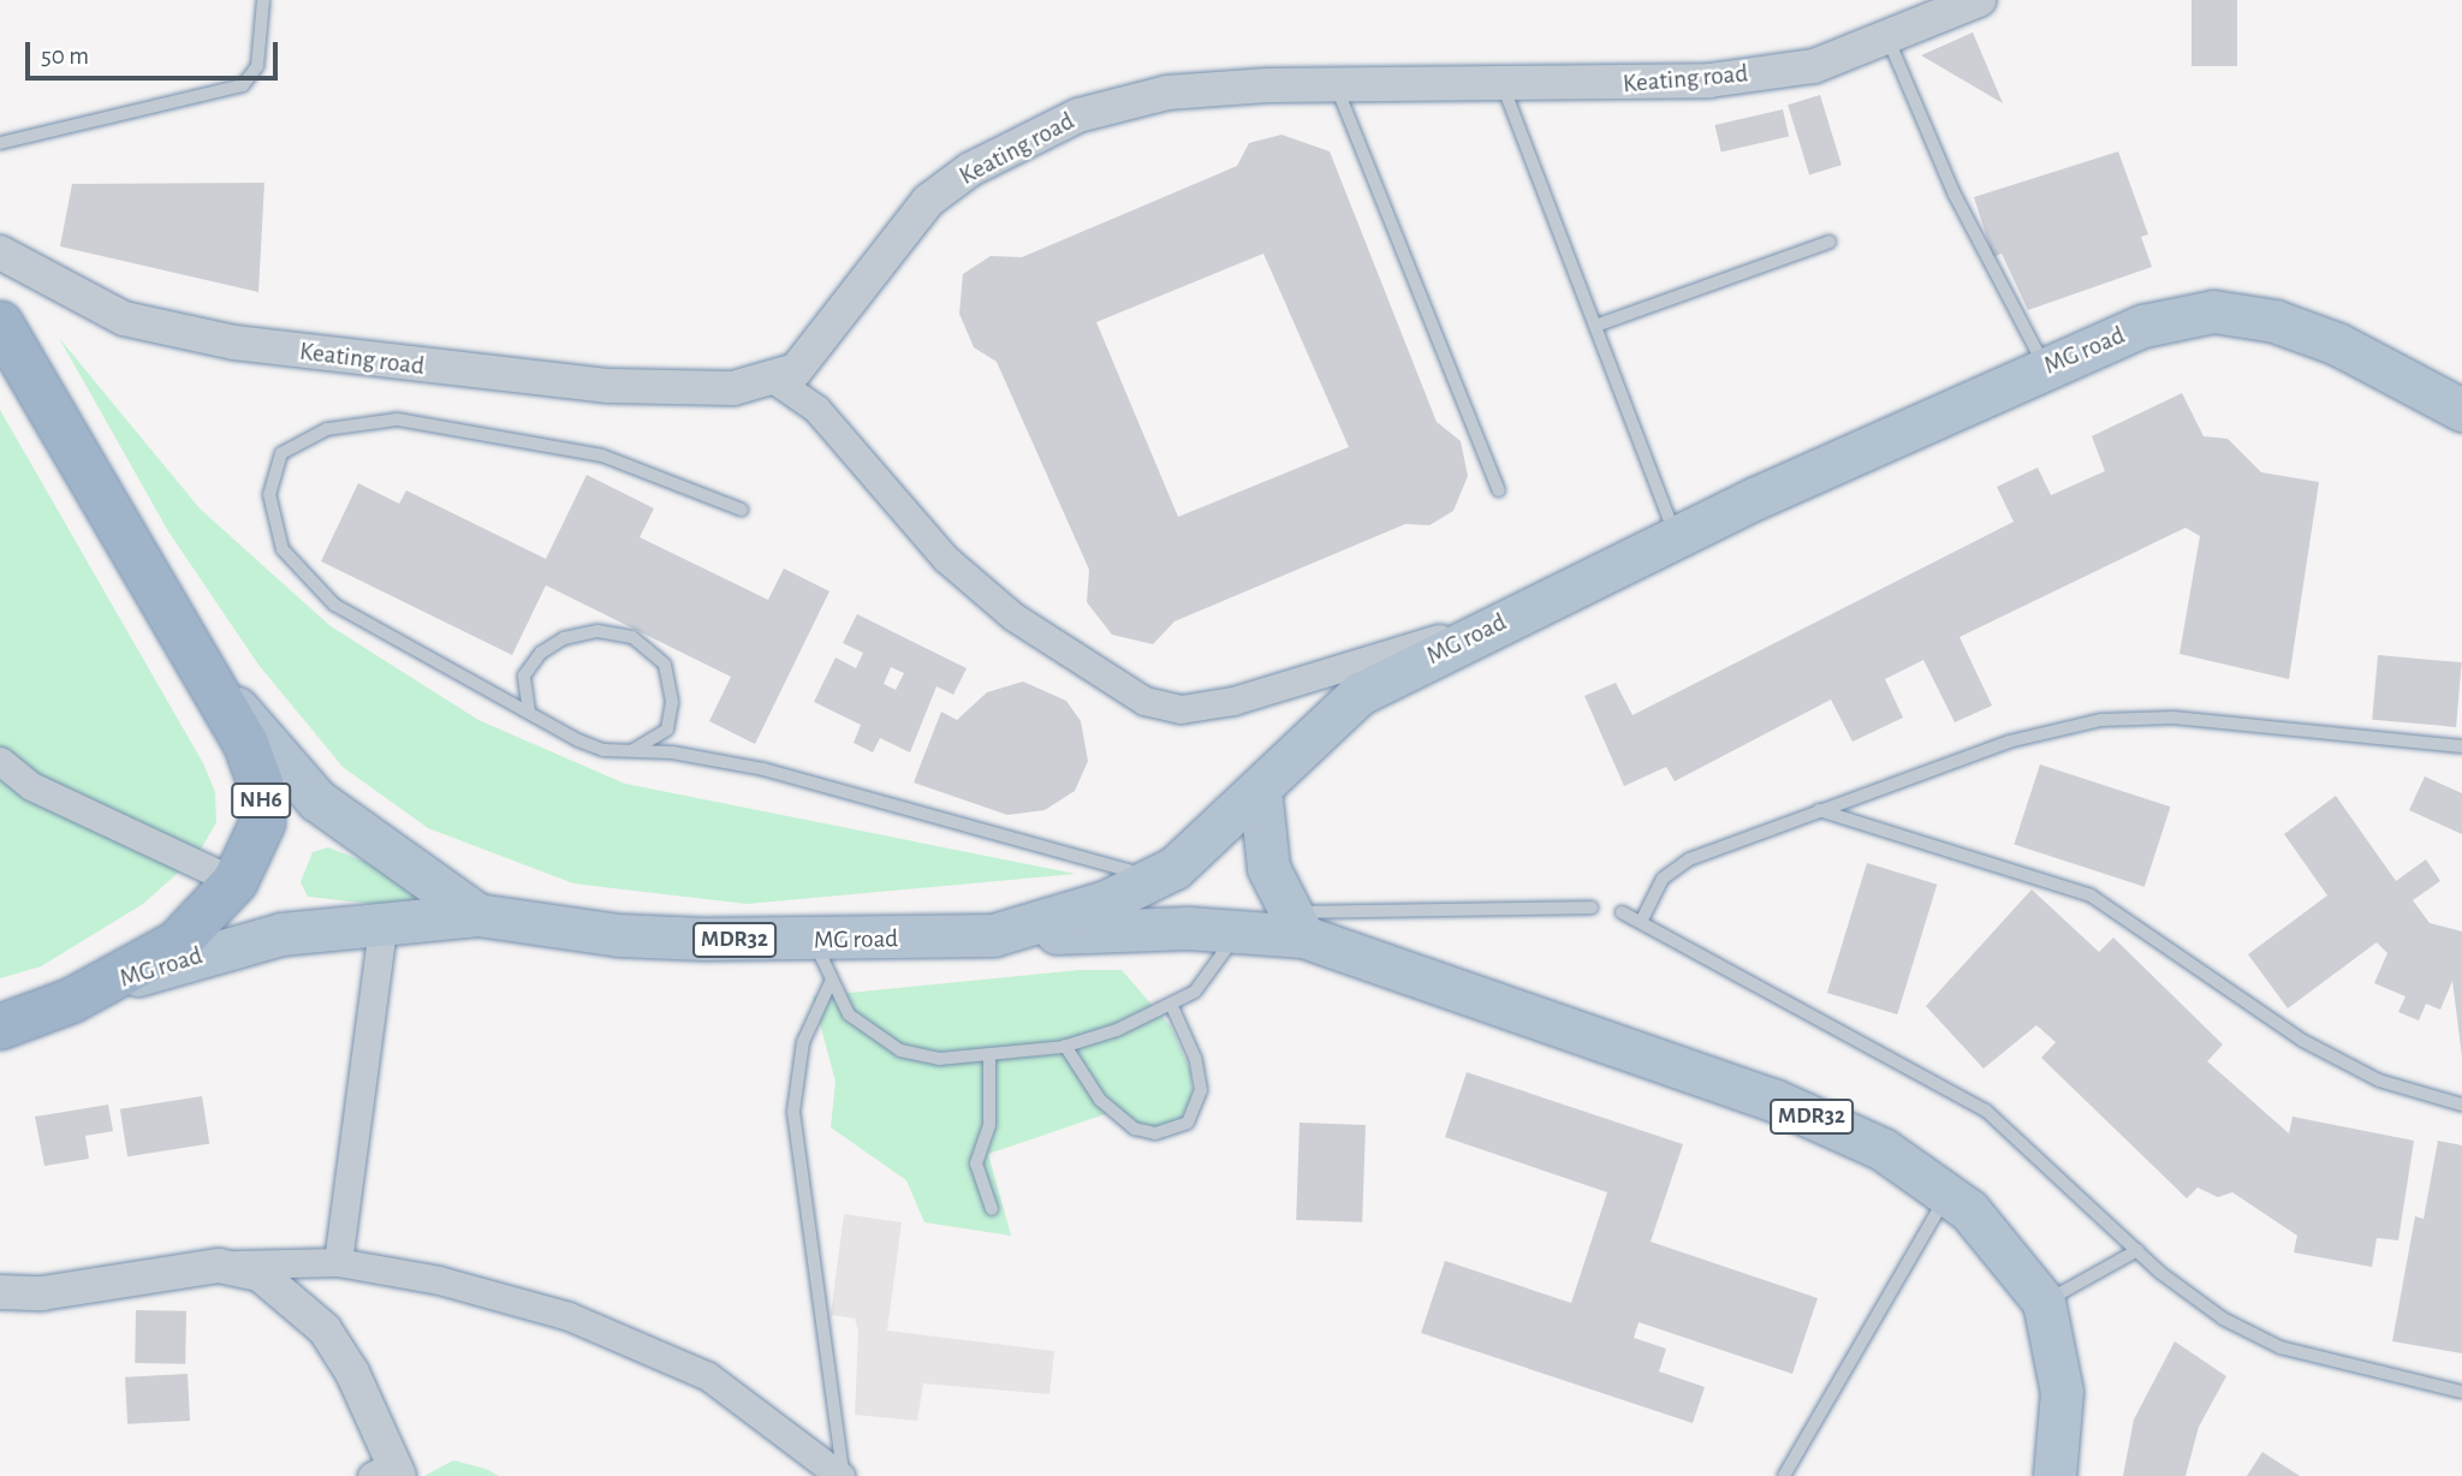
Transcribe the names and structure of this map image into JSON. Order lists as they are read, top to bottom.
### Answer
{
  "streets": {
    "highway": ["NH6"],
    "main road": ["MG road", "MDR32"],
    "street": ["Keating road"]
  },
  "crossings": [
    ["MG road", "NH6"],
    ["MG road", "MDR32"]
  ],
  "scale_bar": "50 m"
}
